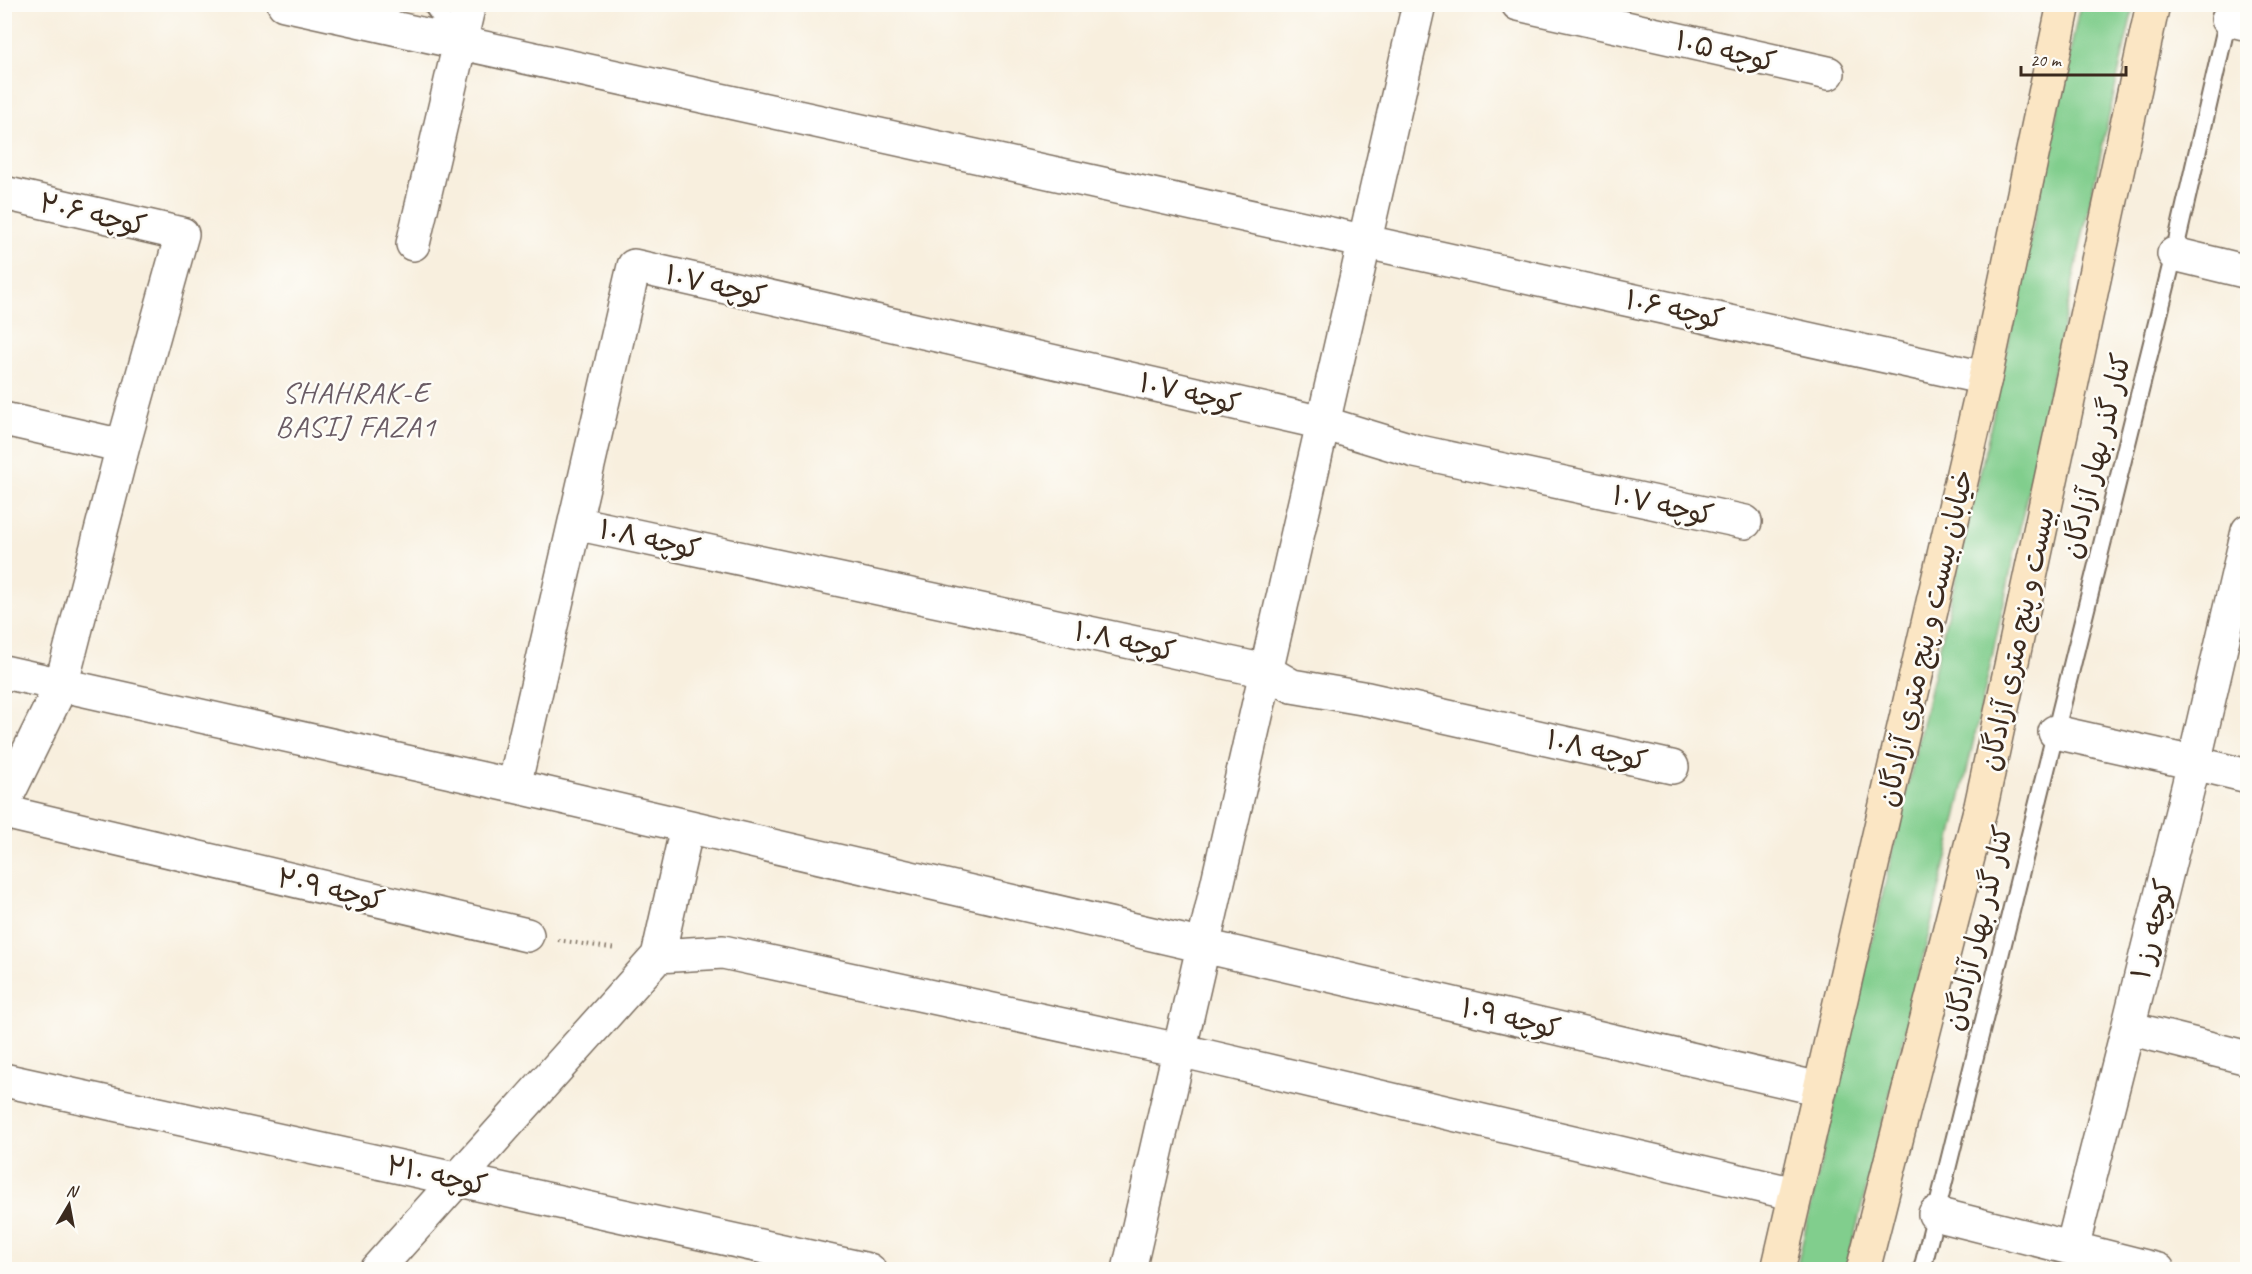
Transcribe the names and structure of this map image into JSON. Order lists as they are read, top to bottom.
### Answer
{
  "streets": {
    "main road": ["خیابان بیست و پنج متری آزادگان", "بیست و پنج متری آزادگان"],
    "street": [
      "۱۰۵ کوچه",
      "۲۰۶ کوچه",
      "۱۰۷ کوچه",
      "۱۰۶ کوچه",
      "۱۰۸ کوچه",
      "۲۰۹ کوچه",
      "کوچه رز ۱",
      "۱۰۹ کوچه",
      "۲۱۰ کوچه"
    ],
    "lane": ["کنار گذر بهار آزادگان"]
  },
  "crossings": [
    ["۱۰۷ کوچه", "۱۰۸ کوچه"],
    ["۱۰۶ کوچه", "خیابان بیست و پنج متری آزادگان"],
    ["خیابان بیست و پنج متری آزادگان", "۱۰۹ کوچه"]
  ],
  "districts": ["SHAHRAK-E BASIJ FAZA1"],
  "scale_bar": "20 m",
  "north": "top"
}
